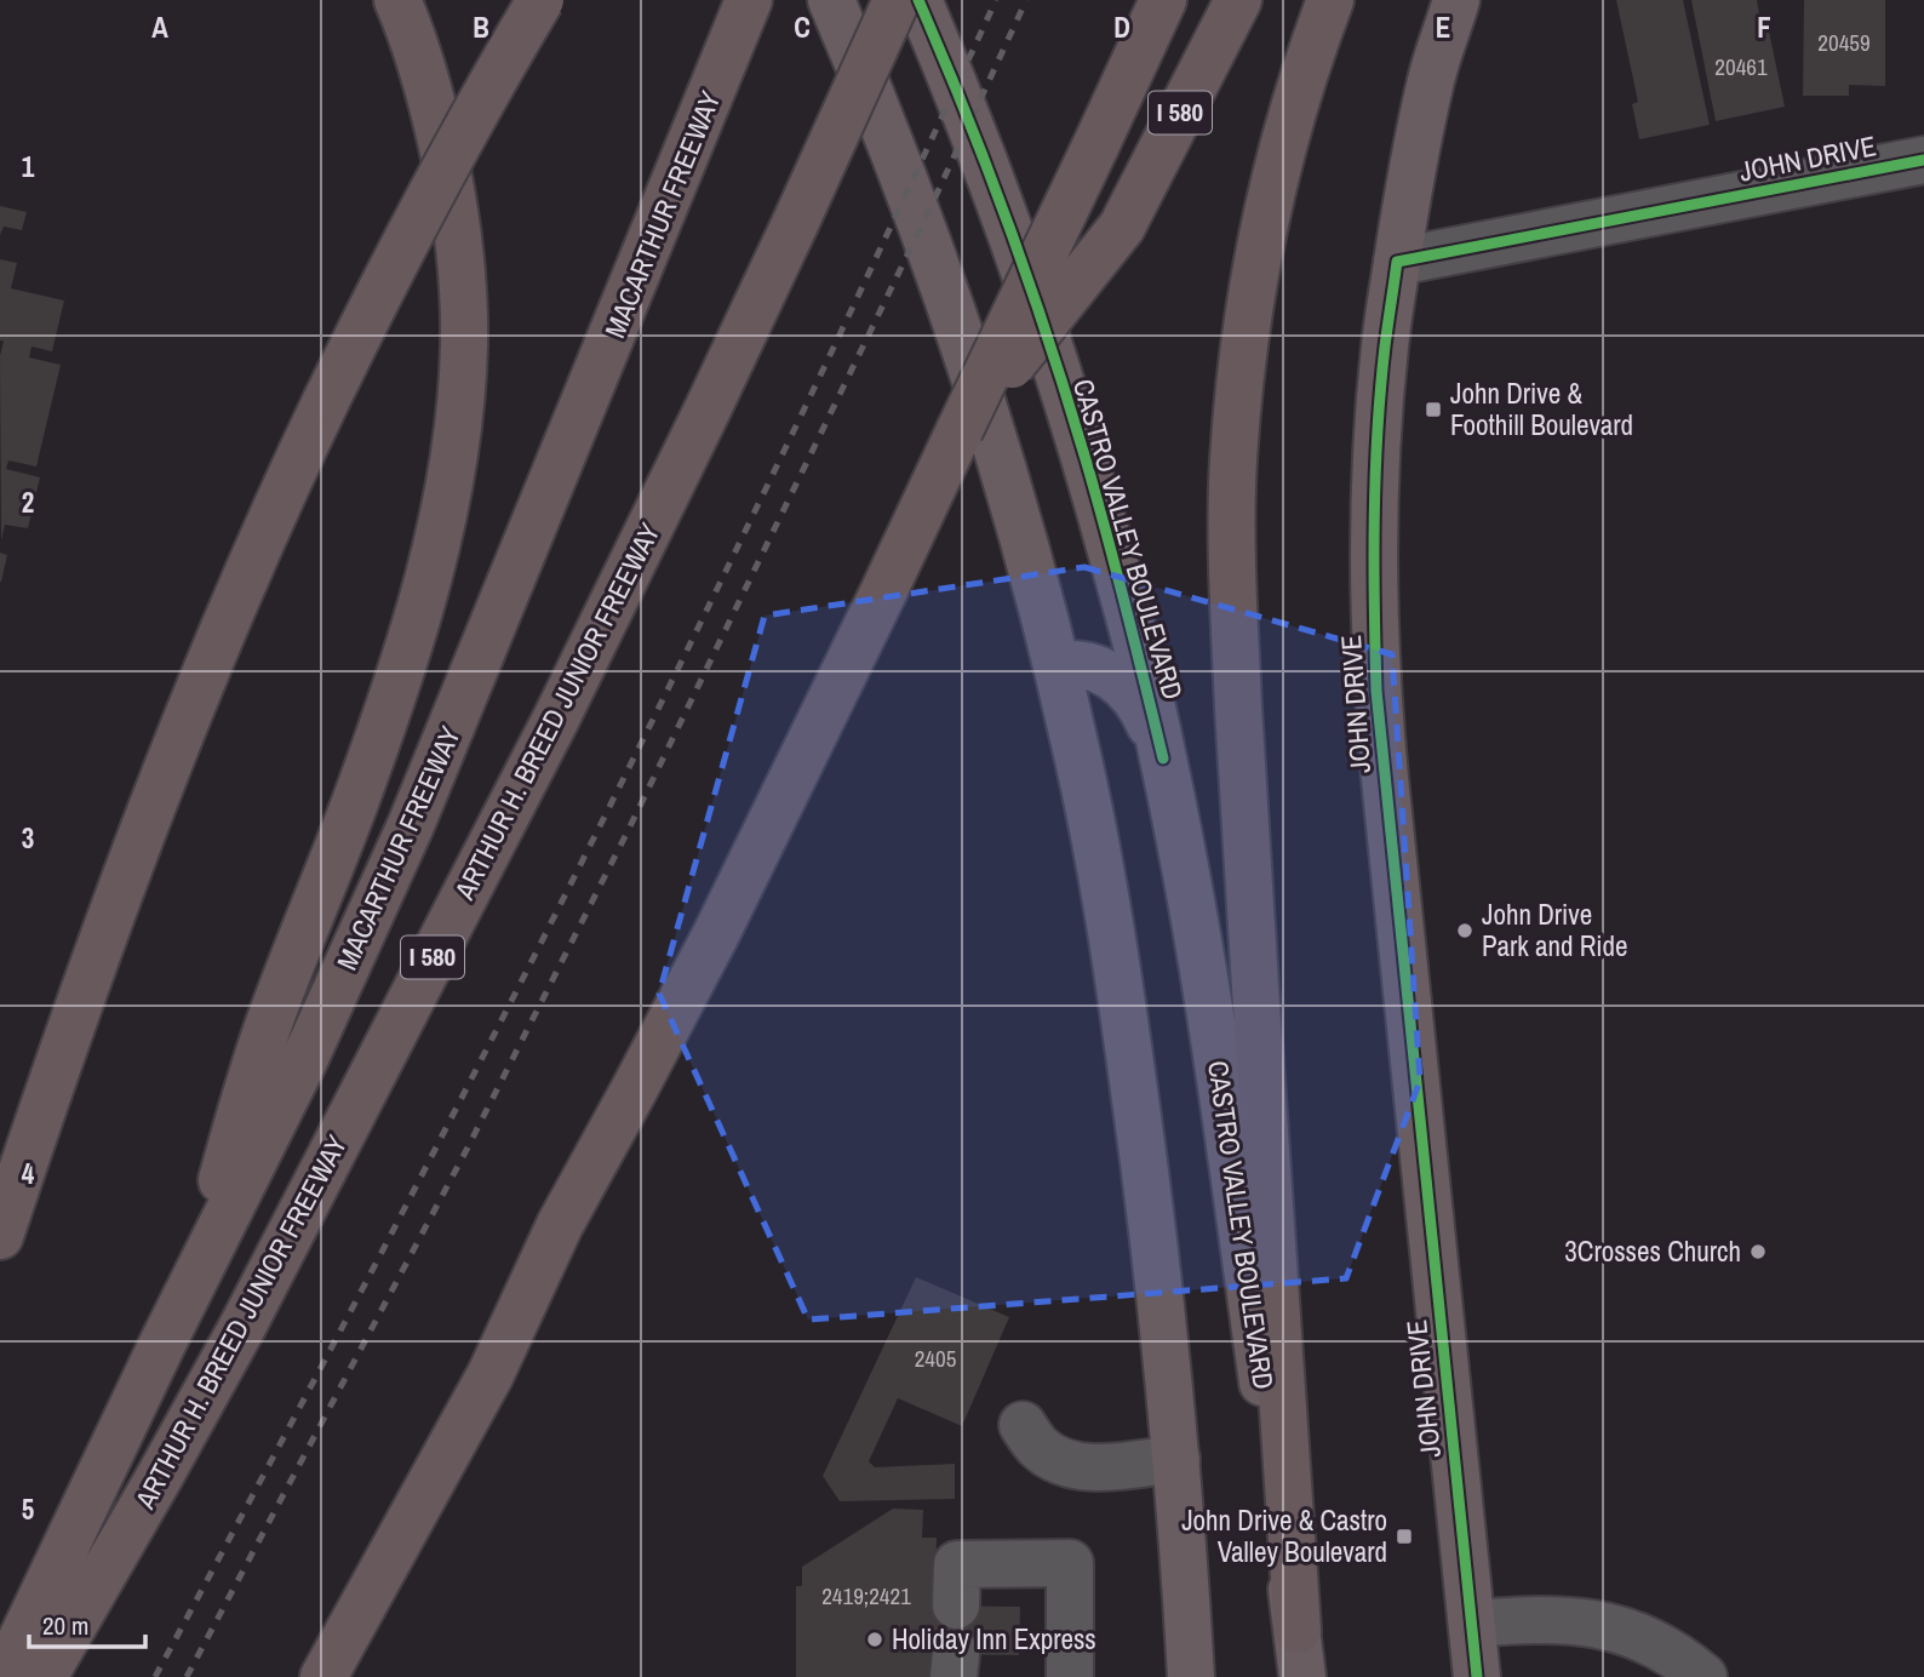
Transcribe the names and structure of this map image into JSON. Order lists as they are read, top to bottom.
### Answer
{
  "streets": {
    "highway": ["I 580", "MACARTHUR FREEWAY", "ARTHUR H. BREED JUNIOR FREEWAY"],
    "main road": ["JOHN DRIVE", "CASTRO VALLEY BOULEVARD"]
  },
  "places": {
    "transit": ["John Drive & Foothill Boulevard", "John Drive & Castro Valley Boulevard"],
    "other": ["John Drive Park and Ride", "3Crosses Church", "Holiday Inn Express"]
  },
  "house_numbers": [
    "20459",
    "20461",
    "2405",
    "2419;2421"
  ],
  "scale_bar": "20 m",
  "grid": {
    "columns": [
      "A",
      "B",
      "C",
      "D",
      "E",
      "F"
    ],
    "rows": [
      "1",
      "2",
      "3",
      "4",
      "5"
    ]
  }
}
